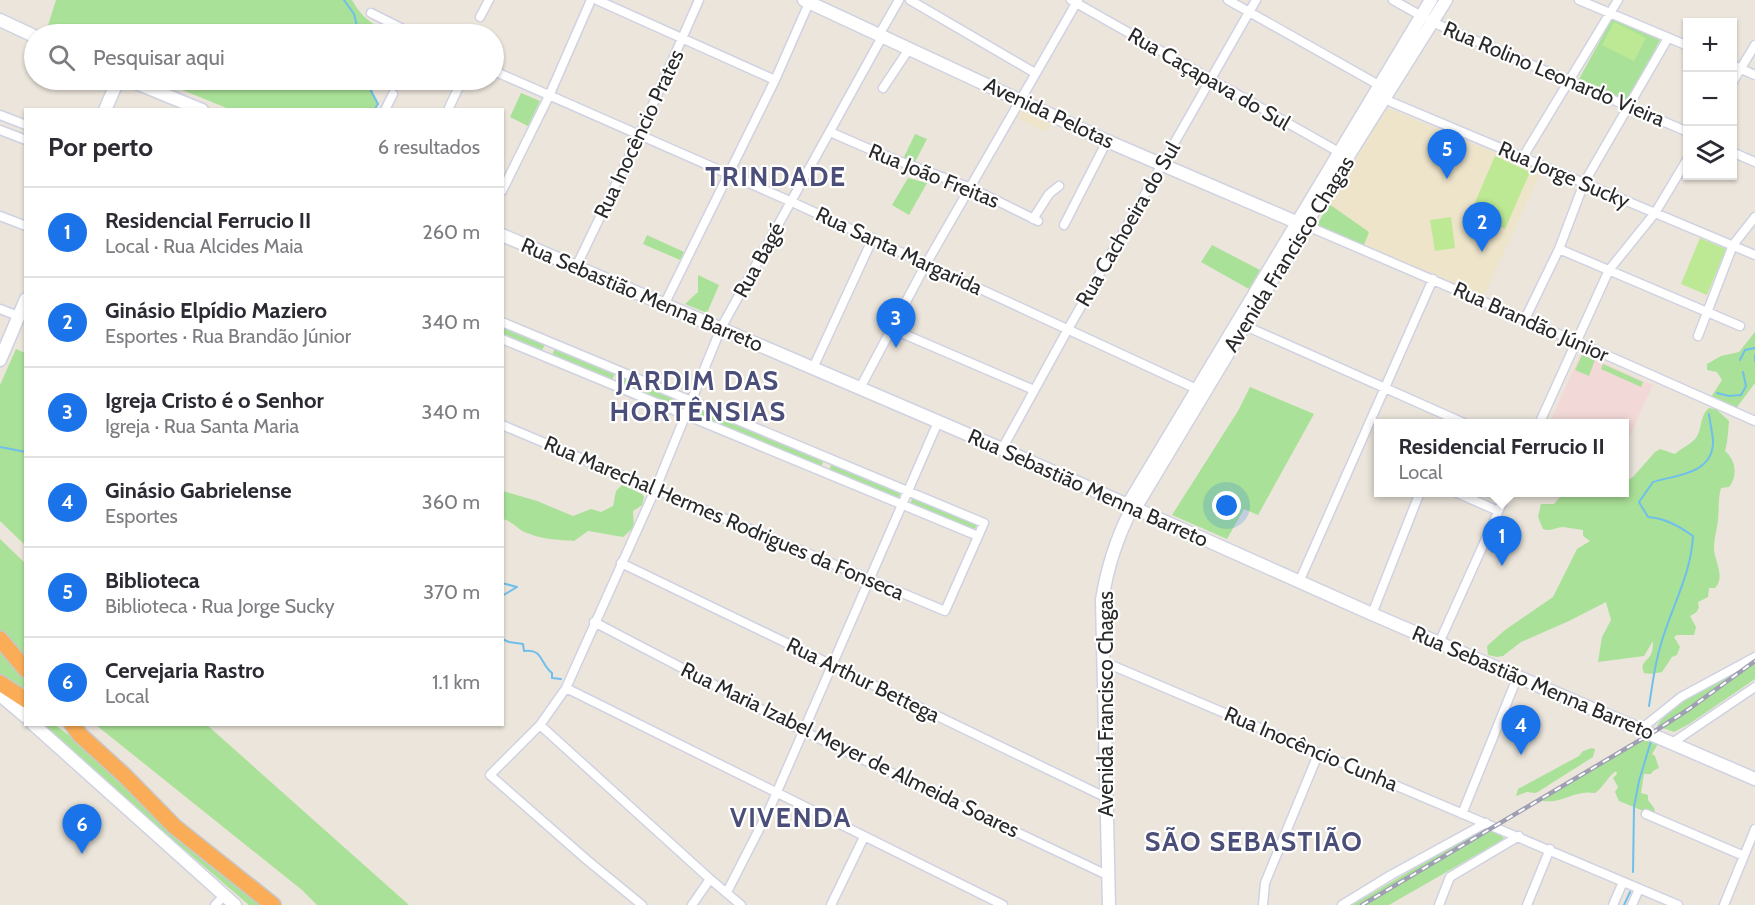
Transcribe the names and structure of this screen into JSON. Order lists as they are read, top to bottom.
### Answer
{
  "streets": {
    "main road": ["Avenida Pelotas", "Avenida Francisco Chagas", "Rua Sebastião Menna Barreto"],
    "street": [
      "Rua Rolino Leonardo Vieira",
      "Rua Caçapava do Sul",
      "Rua Inocêncio Prates",
      "Rua Jorge Sucky",
      "Rua João Freitas",
      "Rua Cachoeira do Sul",
      "Rua Santa Margarida",
      "Rua Bagé",
      "Rua Brandão Júnior",
      "Rua Marechal Hermes Rodrigues da Fonseca",
      "Rua Arthur Bettega",
      "Rua Inocêncio Cunha",
      "Rua Maria Izabel Meyer de Almeida Soares"
    ]
  },
  "crossings": [
    ["Rua Rolino Leonardo Vieira", "Avenida Francisco Chagas"],
    ["Rua Caçapava do Sul", "Rua Cachoeira do Sul"],
    ["Rua Caçapava do Sul", "Avenida Francisco Chagas"],
    ["Avenida Pelotas", "Rua Cachoeira do Sul"],
    ["Avenida Pelotas", "Avenida Francisco Chagas"],
    ["Avenida Pelotas", "Rua Bagé"],
    ["Avenida Pelotas", "Rua Brandão Júnior"],
    ["Rua Inocêncio Prates", "Rua Santa Margarida"],
    ["Rua Inocêncio Prates", "Rua Sebastião Menna Barreto"],
    ["Rua Jorge Sucky", "Rua Cachoeira do Sul"],
    ["Rua Jorge Sucky", "Avenida Francisco Chagas"],
    ["Rua João Freitas", "Rua Bagé"],
    ["Rua Cachoeira do Sul", "Rua Santa Margarida"],
    ["Rua Cachoeira do Sul", "Rua Sebastião Menna Barreto"],
    ["Rua Santa Margarida", "Avenida Francisco Chagas"],
    ["Rua Santa Margarida", "Rua Bagé"],
    ["Avenida Francisco Chagas", "Rua Sebastião Menna Barreto"],
    ["Avenida Francisco Chagas", "Rua Brandão Júnior"],
    ["Avenida Francisco Chagas", "Rua Arthur Bettega"],
    ["Avenida Francisco Chagas", "Rua Inocêncio Cunha"],
    ["Avenida Francisco Chagas", "Rua Maria Izabel Meyer de Almeida Soares"],
    ["Rua Bagé", "Rua Sebastião Menna Barreto"],
    ["Rua Bagé", "Rua Marechal Hermes Rodrigues da Fonseca"],
    ["Rua Bagé", "Rua Arthur Bettega"],
    ["Rua Bagé", "Rua Maria Izabel Meyer de Almeida Soares"]
  ],
  "districts": [
    "TRINDADE",
    "JARDIM DAS HORTÊNSIAS",
    "VIVENDA",
    "SÃO SEBASTIÃO"
  ],
  "page": {
    "map_buttons": ["+", "−"],
    "search": "Pesquisar aqui",
    "heading": ["Por perto", "6 resultados"],
    "pins": [
      "5",
      "2",
      "3",
      "1",
      "4",
      "6"
    ],
    "list": [
      {
        "mark": "1",
        "name": "Residencial Ferrucio II",
        "note": "Local · Rua Alcides Maia",
        "value": "260 m"
      },
      {
        "mark": "2",
        "name": "Ginásio Elpídio Maziero",
        "note": "Esportes · Rua Brandão Júnior",
        "value": "340 m"
      },
      {
        "mark": "3",
        "name": "Igreja Cristo é o Senhor",
        "note": "Igreja · Rua Santa Maria",
        "value": "340 m"
      },
      {
        "mark": "4",
        "name": "Ginásio Gabrielense",
        "note": "Esportes",
        "value": "360 m"
      },
      {
        "mark": "5",
        "name": "Biblioteca",
        "note": "Biblioteca · Rua Jorge Sucky",
        "value": "370 m"
      },
      {
        "mark": "6",
        "name": "Cervejaria Rastro",
        "note": "Local",
        "value": "1.1 km"
      }
    ],
    "popup": ["Residencial Ferrucio II", "Local"]
  }
}
